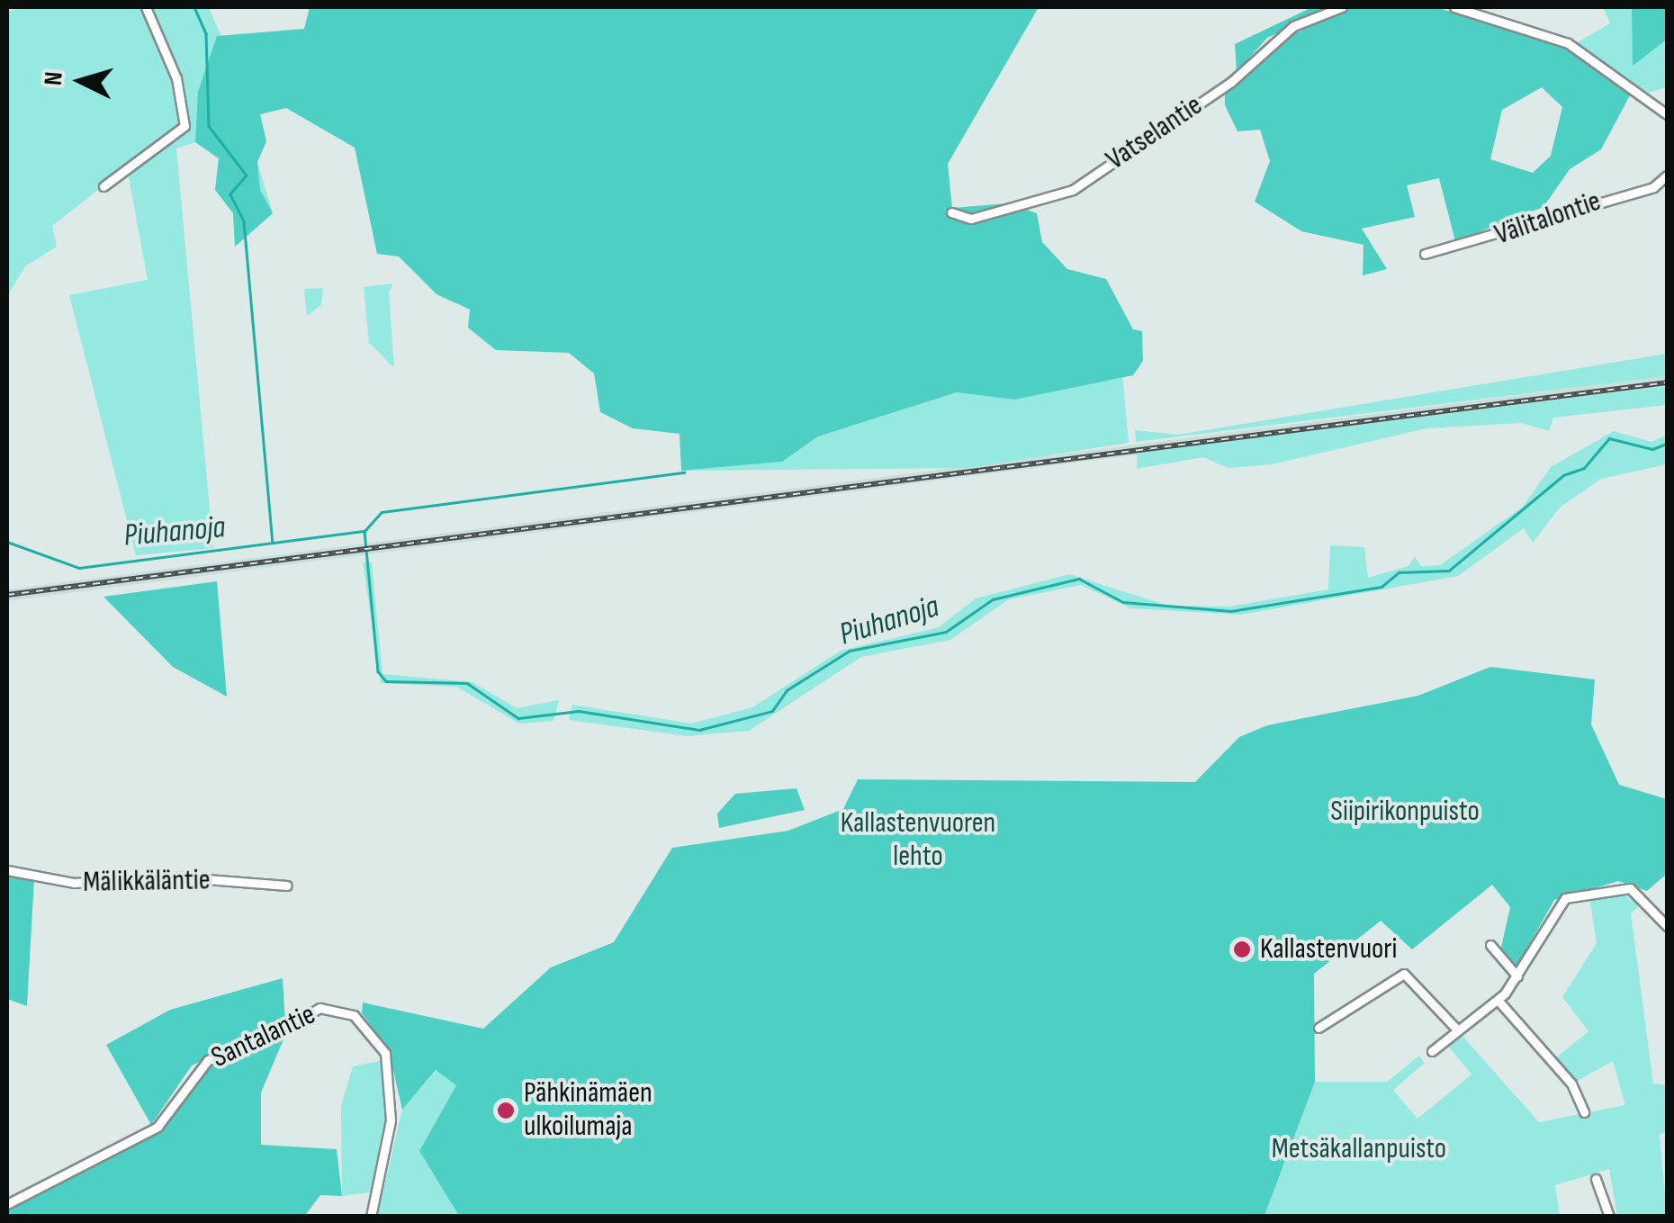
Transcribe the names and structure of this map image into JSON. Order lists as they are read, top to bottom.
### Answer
{
  "streets": {
    "street": [
      "Vatselantie",
      "Välitalontie",
      "Mälikkäläntie",
      "Santalantie"
    ]
  },
  "water": ["Piuhanoja"],
  "parks": ["Siipirikonpuisto", "Kallastenvuoren lehto", "Metsäkallanpuisto"],
  "places": ["Kallastenvuori", "Pähkinämäen ulkoilumaja"],
  "north": "left"
}
